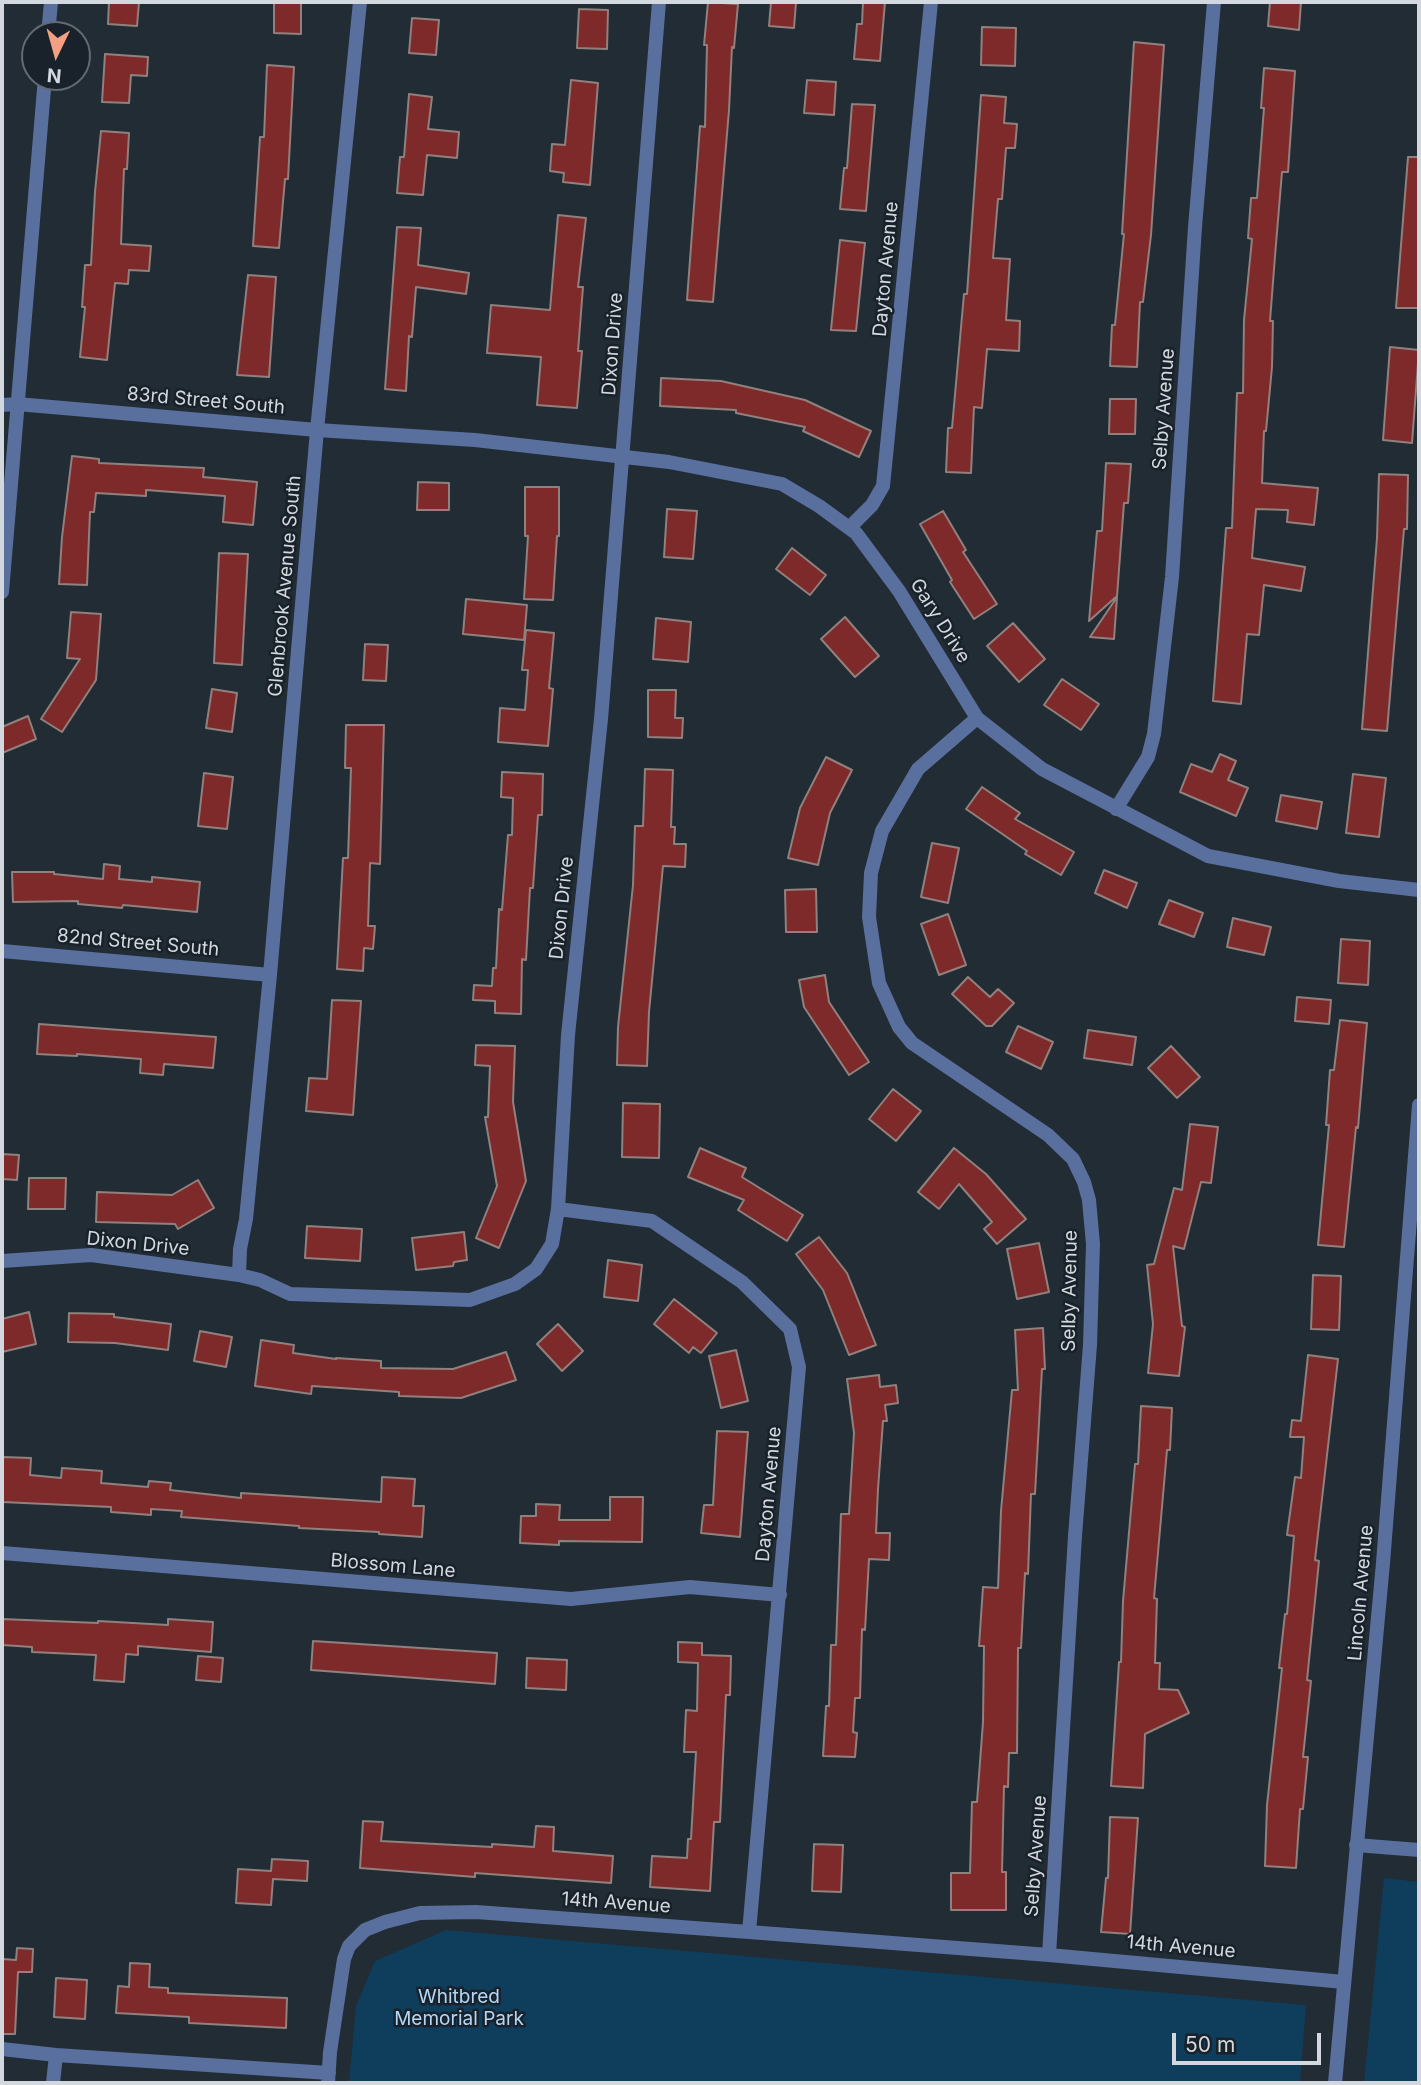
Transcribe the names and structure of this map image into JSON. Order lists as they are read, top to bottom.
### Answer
{
  "streets": {
    "street": [
      "Dayton Avenue",
      "Dixon Drive",
      "83rd Street South",
      "Selby Avenue",
      "Glenbrook Avenue South",
      "Gary Drive",
      "82nd Street South",
      "Blossom Lane",
      "Lincoln Avenue",
      "14th Avenue"
    ]
  },
  "crossings": [
    ["Dayton Avenue", "Dixon Drive"],
    ["Dayton Avenue", "Gary Drive"],
    ["Dayton Avenue", "Blossom Lane"],
    ["Dayton Avenue", "14th Avenue"],
    ["Dixon Drive", "Glenbrook Avenue South"],
    ["Dixon Drive", "Gary Drive"],
    ["83rd Street South", "Glenbrook Avenue South"],
    ["83rd Street South", "Gary Drive"],
    ["Selby Avenue", "Gary Drive"],
    ["Selby Avenue", "14th Avenue"],
    ["Glenbrook Avenue South", "82nd Street South"],
    ["Lincoln Avenue", "14th Avenue"]
  ],
  "parks": ["Whitbred Memorial Park"],
  "scale_bar": "50 m",
  "north": "bottom"
}
